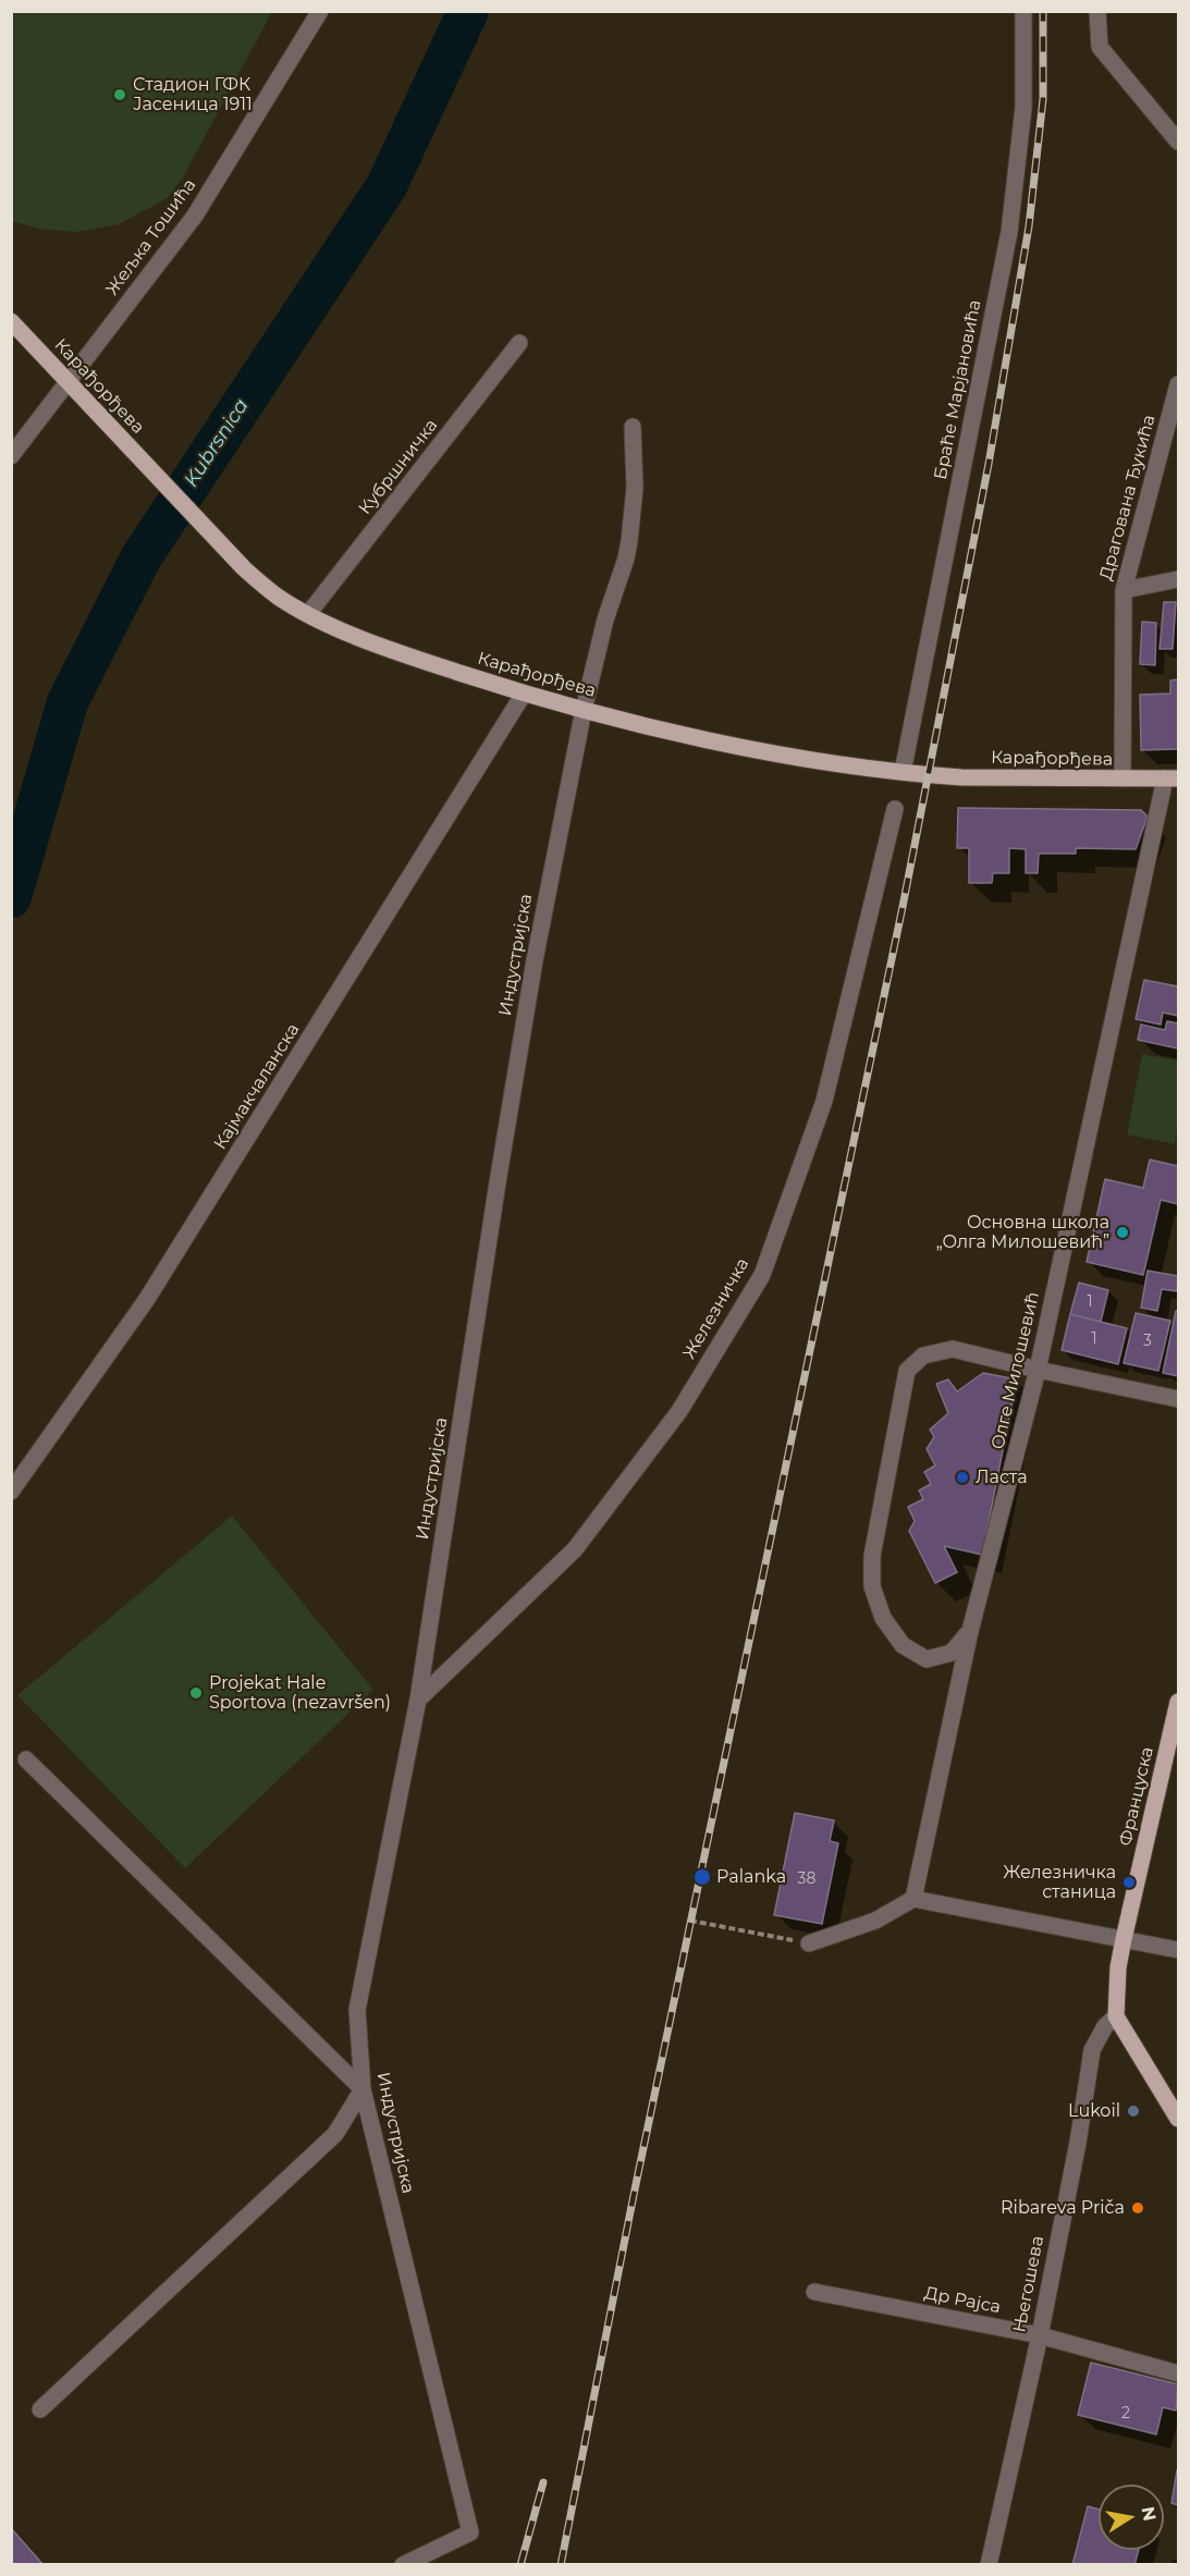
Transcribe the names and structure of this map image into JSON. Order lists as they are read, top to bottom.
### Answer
{
  "streets": {
    "main road": ["Карађорђева", "Француска"],
    "street": [
      "Жељка Тошића",
      "Браће Марјановића",
      "Кубршничка",
      "Драгована Ђукића",
      "Индустријска",
      "Кајмакчаланска",
      "Железничка",
      "Олге Милошевић",
      "Његошева",
      "Др Рајса"
    ]
  },
  "crossings": [
    ["Жељка Тошића", "Карађорђева"],
    ["Карађорђева", "Браће Марјановића"],
    ["Карађорђева", "Кубршничка"],
    ["Карађорђева", "Драгована Ђукића"],
    ["Карађорђева", "Индустријска"],
    ["Карађорђева", "Кајмакчаланска"],
    ["Карађорђева", "Олге Милошевић"],
    ["Индустријска", "Железничка"],
    ["Француска", "Његошева"],
    ["Његошева", "Др Рајса"]
  ],
  "water": ["Kubrsnica"],
  "places": [
    "Стадион ГФК Јасеница 1911",
    "Основна школа „Олга Милошевић”",
    "Ласта",
    "Projekat Hale Sportova (nezavršen)",
    "Palanka",
    "Железничка станица",
    "Lukoil",
    "Ribareva Priča"
  ],
  "house_numbers": [
    "1",
    "1",
    "3",
    "38",
    "2"
  ],
  "north": "right"
}
